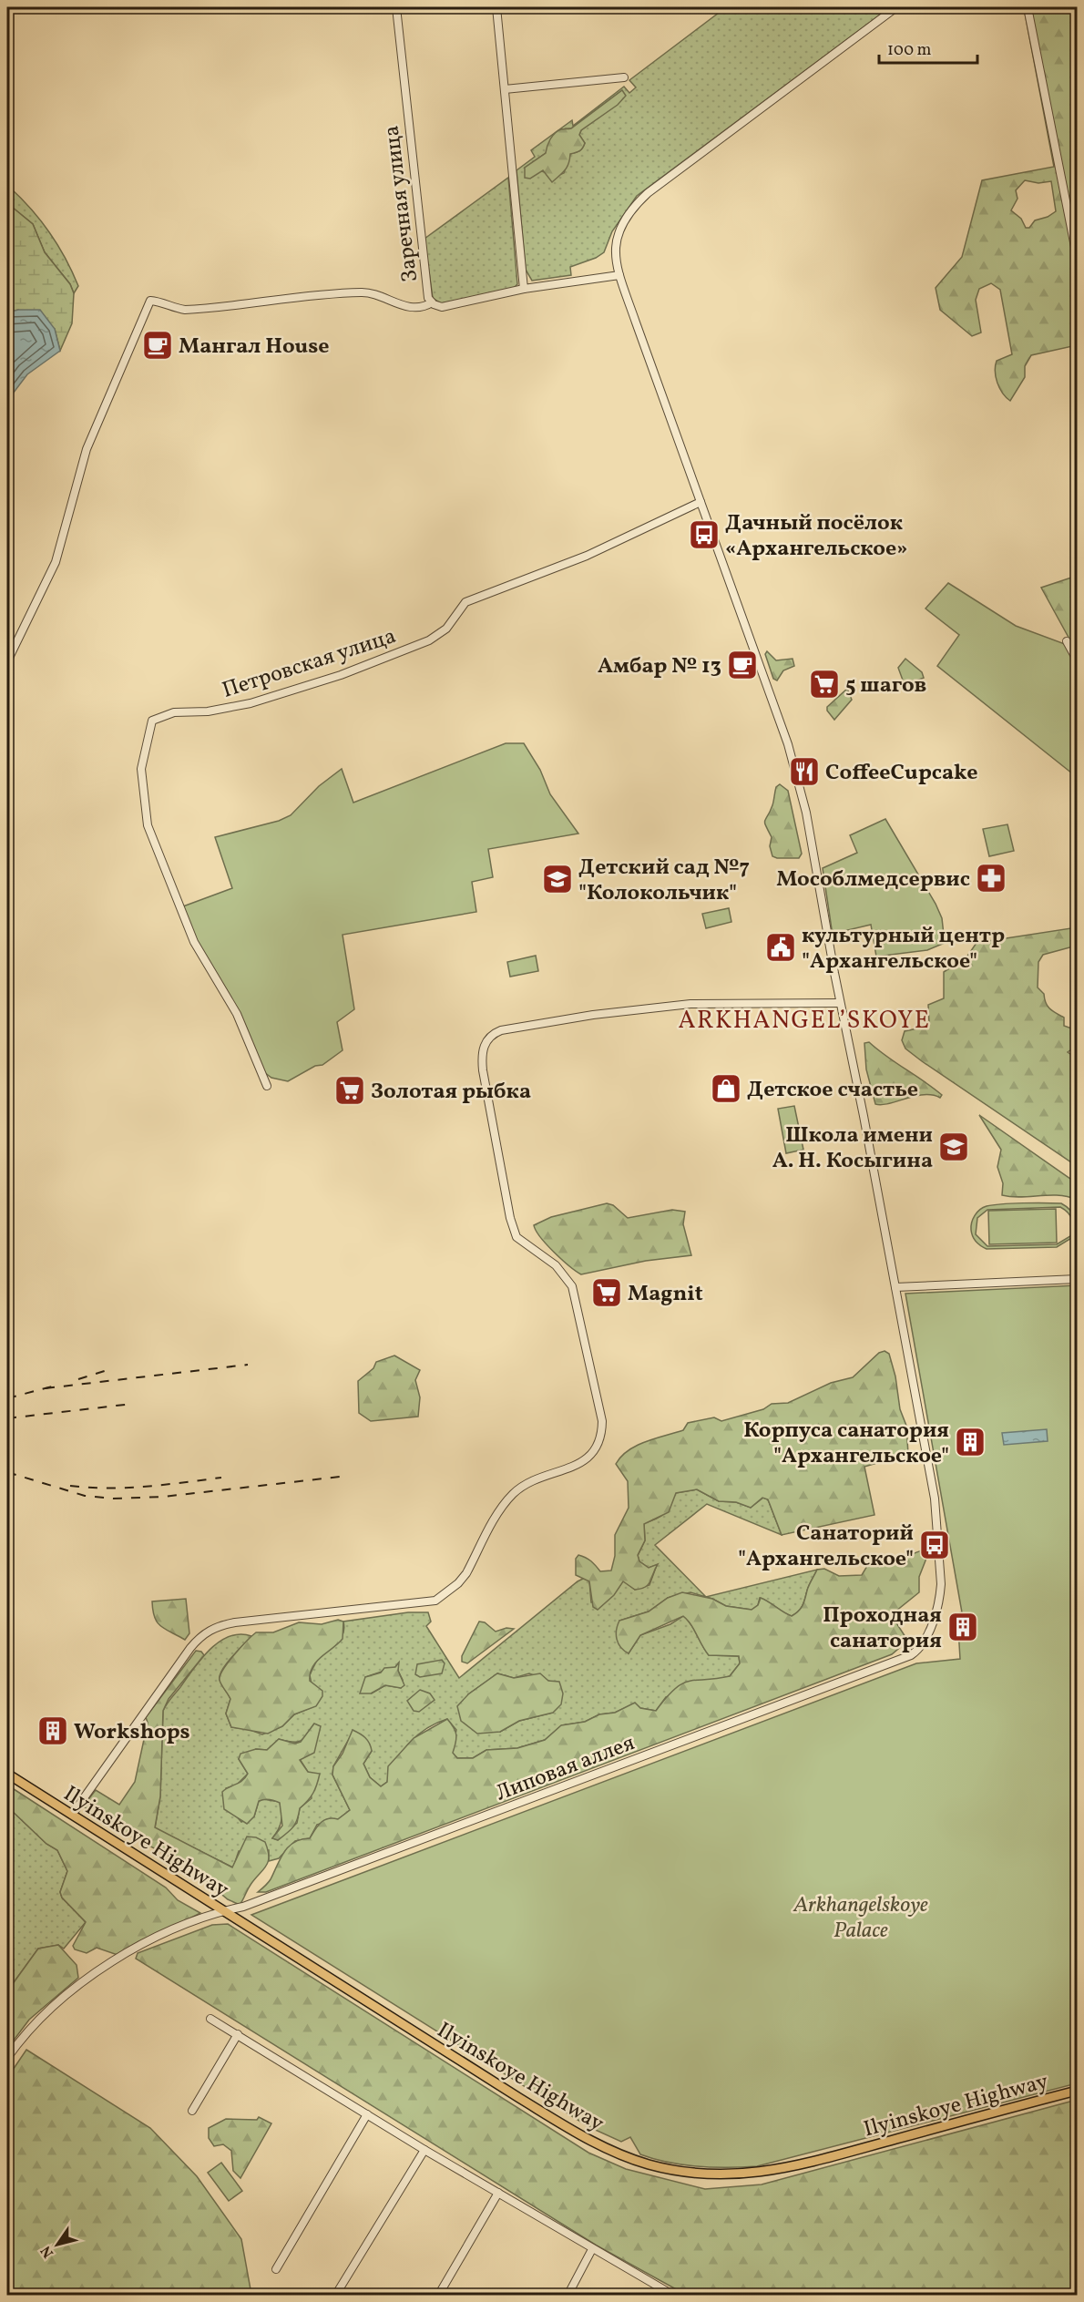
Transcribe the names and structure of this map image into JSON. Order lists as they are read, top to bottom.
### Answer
{
  "streets": {
    "main road": ["Ilyinskoye Highway"],
    "street": ["Заречная улица", "Петровская улица", "Липовая аллея"]
  },
  "crossings": [
    ["Липовая аллея", "Ilyinskoye Highway"]
  ],
  "districts": ["ARKHANGEL’SKOYE"],
  "parks": ["Arkhangelskoye Palace"],
  "places": {
    "cafe": ["Мангал House", "Амбар № 13"],
    "bus stop": ["Дачный посёлок «Архангельское»", "Санаторий \"Архангельское\""],
    "supermarket": ["5 шагов", "Золотая рыбка", "Magnit"],
    "restaurant": ["CoffeeCupcake"],
    "pharmacy": ["Мособлмедсервис"],
    "school or university": ["Детский сад №7 \"Колокольчик\"", "Школа имени А. Н. Косыгина"],
    "public building": ["культурный центр \"Архангельское\""],
    "shop": ["Детское счастье"],
    "building": ["Корпуса санатория \"Архангельское\"", "Проходная санатория", "Workshops"]
  },
  "scale_bar": "100 m",
  "north": "bottom left"
}
